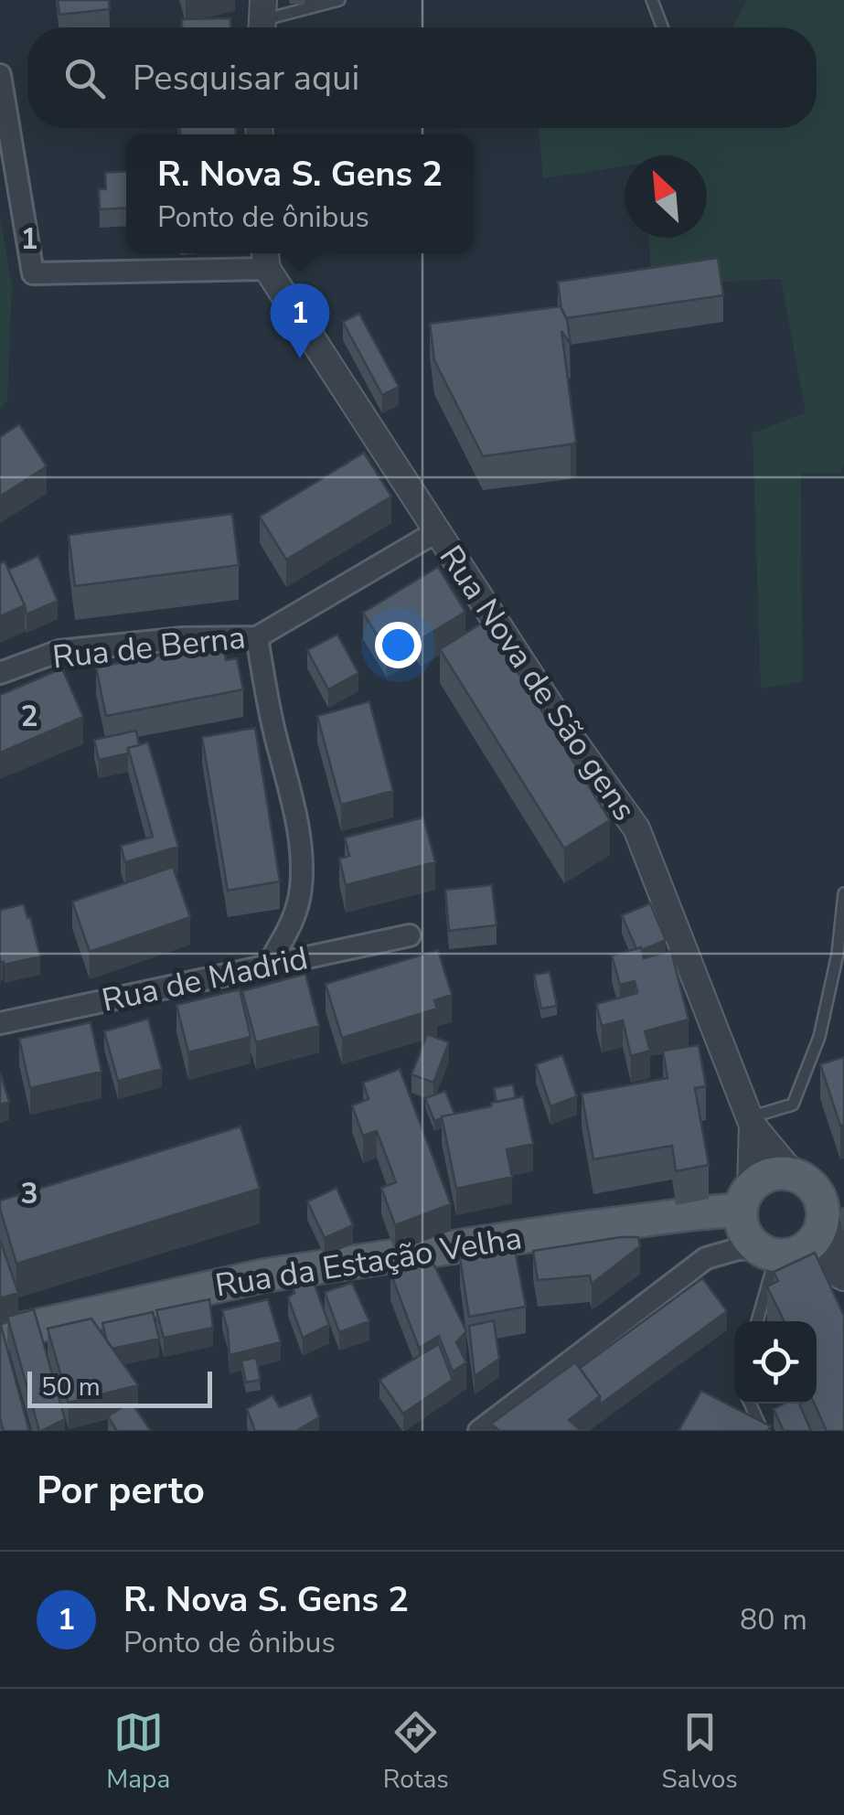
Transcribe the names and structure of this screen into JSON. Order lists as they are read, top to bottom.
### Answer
{
  "streets": {
    "main road": ["Rua da Estação Velha"],
    "street": ["Rua de Berna", "Rua Nova de São gens", "Rua de Madrid"]
  },
  "crossings": [
    ["Rua de Berna", "Rua Nova de São gens"],
    ["Rua Nova de São gens", "Rua da Estação Velha"]
  ],
  "scale_bar": "50 m",
  "north": "top left",
  "page": {
    "search": "Pesquisar aqui",
    "popup": ["R. Nova S. Gens 2", "Ponto de ônibus"],
    "pins": "1",
    "scale": "50 m",
    "heading": "Por perto",
    "list": [
      {
        "mark": "1",
        "name": "R. Nova S. Gens 2",
        "note": "Ponto de ônibus",
        "value": "80 m"
      }
    ],
    "nav": ["Mapa", "Rotas", "Salvos"]
  },
  "grid": {
    "rows": ["1", "2", "3"]
  }
}
